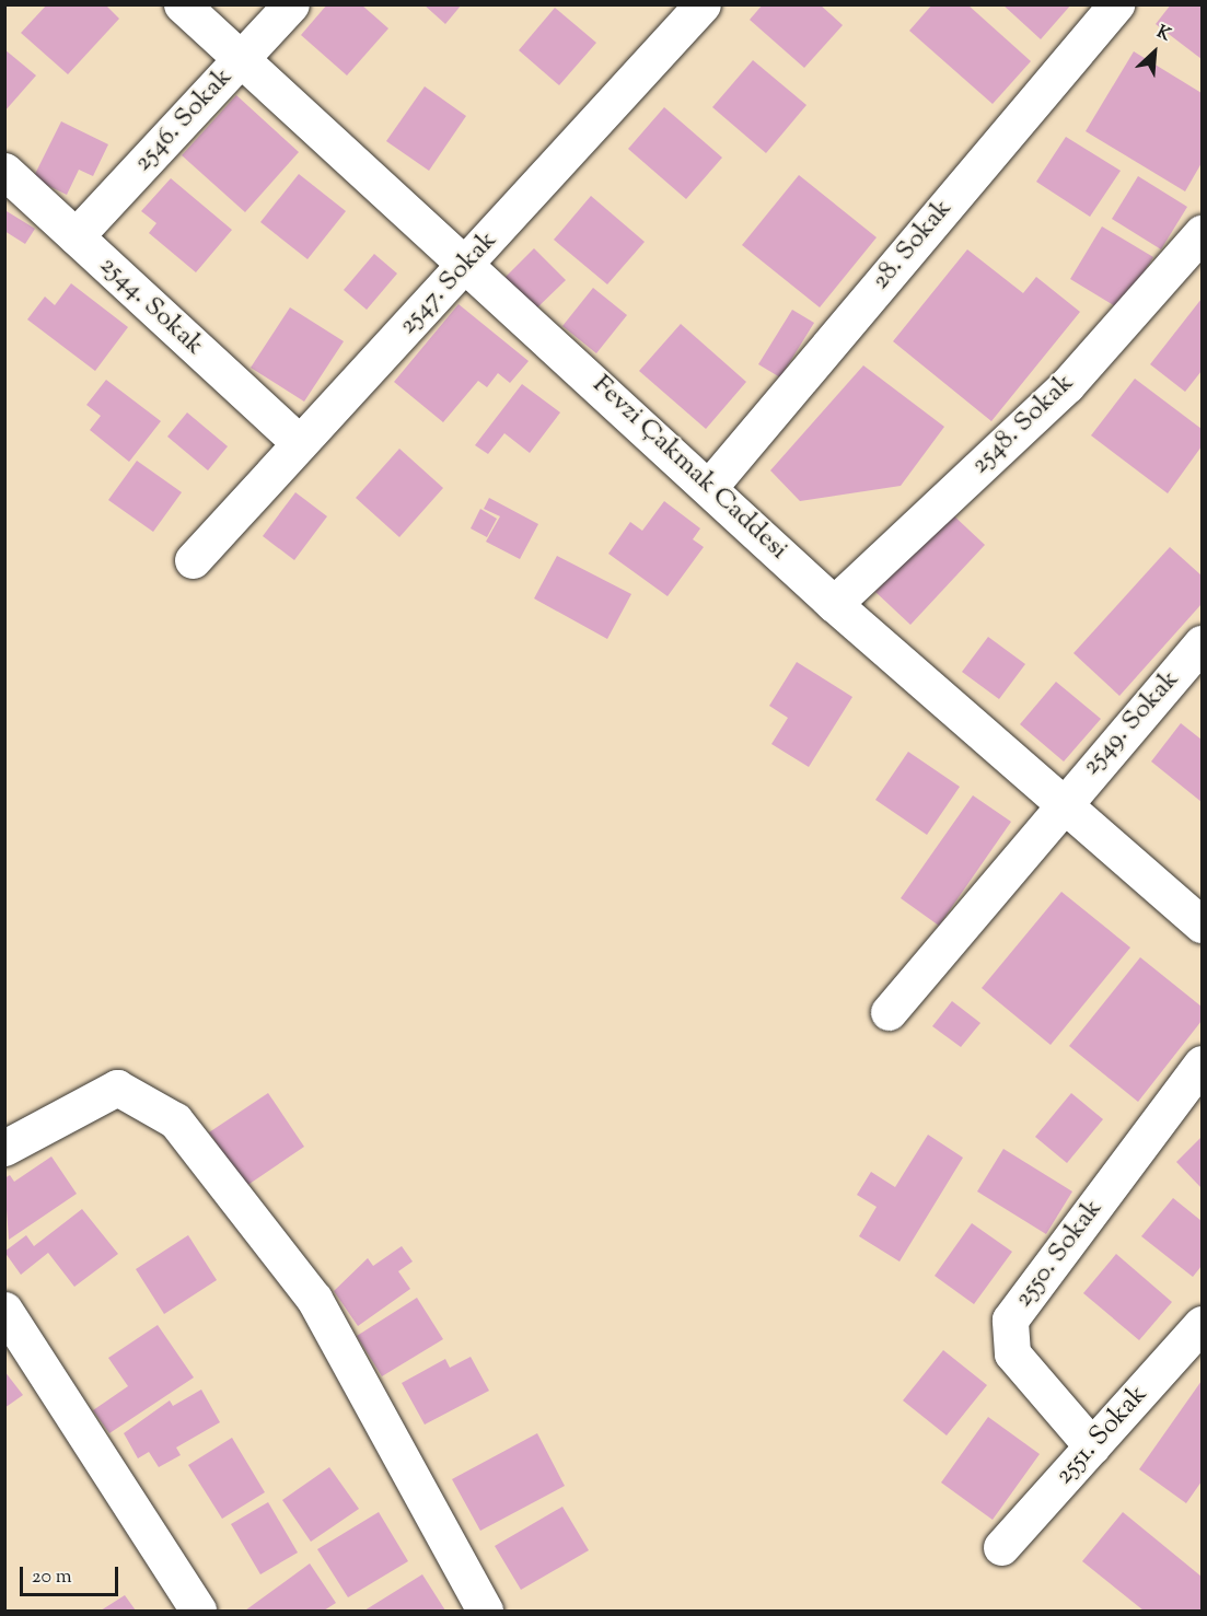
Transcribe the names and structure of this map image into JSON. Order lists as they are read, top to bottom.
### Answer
{
  "streets": {
    "street": [
      "2546. Sokak",
      "28. Sokak",
      "2547. Sokak",
      "2544. Sokak",
      "2548. Sokak",
      "Fevzi Çakmak Caddesi",
      "2549. Sokak",
      "2550. Sokak",
      "2551. Sokak"
    ]
  },
  "crossings": [
    ["2546. Sokak", "2544. Sokak"],
    ["2546. Sokak", "Fevzi Çakmak Caddesi"],
    ["28. Sokak", "Fevzi Çakmak Caddesi"],
    ["2547. Sokak", "2544. Sokak"],
    ["2547. Sokak", "Fevzi Çakmak Caddesi"],
    ["2548. Sokak", "Fevzi Çakmak Caddesi"],
    ["Fevzi Çakmak Caddesi", "2549. Sokak"],
    ["2550. Sokak", "2551. Sokak"]
  ],
  "scale_bar": "20 m",
  "north": "top right"
}
